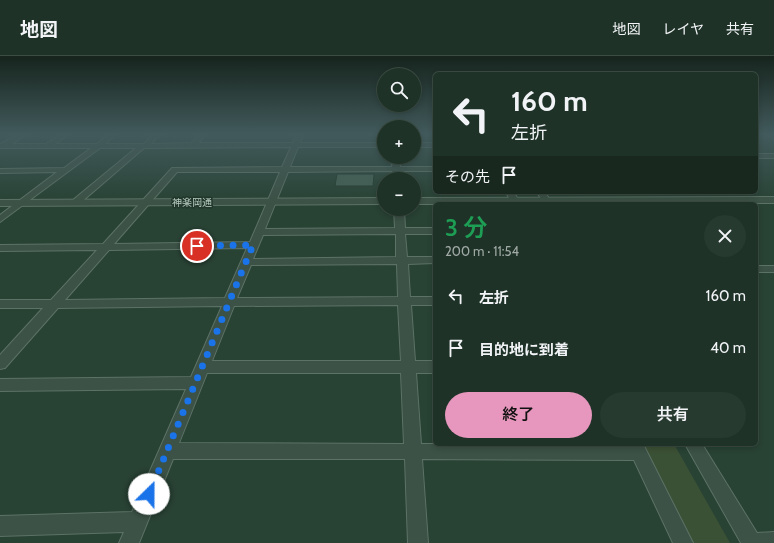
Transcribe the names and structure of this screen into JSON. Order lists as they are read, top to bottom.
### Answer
{
  "streets": {
    "street": ["神楽岡通"]
  },
  "page": {
    "header": "地図",
    "nav": ["地図", "レイヤ", "共有"],
    "map_buttons": ["+", "−"],
    "turn": ["160 m", "左折"],
    "then": "その先",
    "heading": ["3 分", "200 m · 11:54"],
    "list": [
      {
        "name": "左折",
        "value": "160 m"
      },
      {
        "name": "目的地に到着",
        "value": "40 m"
      }
    ],
    "buttons": ["終了", "共有"]
  }
}
